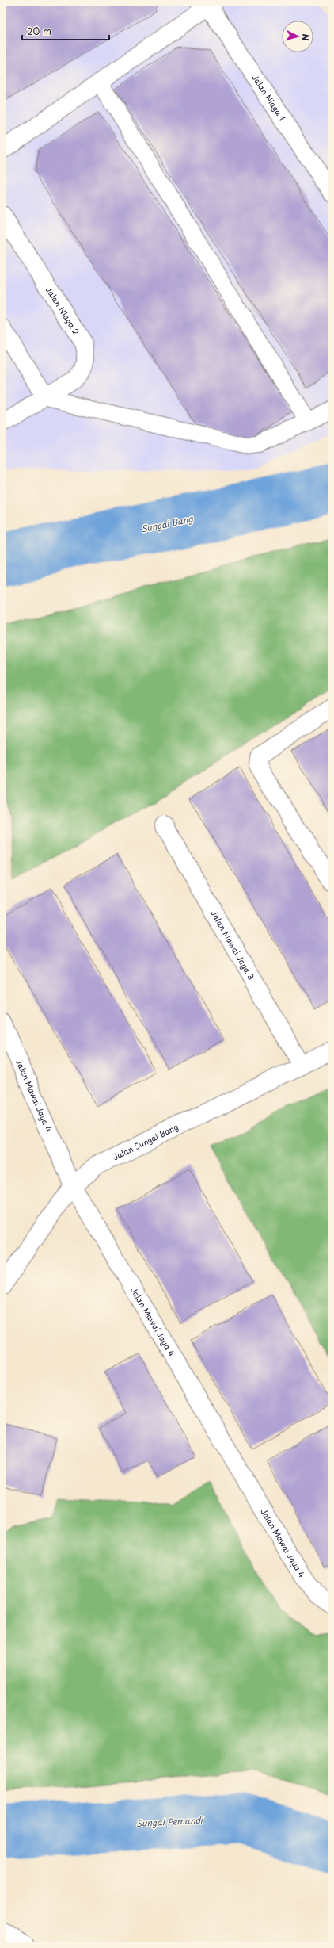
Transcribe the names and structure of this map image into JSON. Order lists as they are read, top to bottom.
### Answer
{
  "streets": {
    "street": [
      "Jalan Niaga 1",
      "Jalan Niaga 2",
      "Jalan Mawai Jaya 3",
      "Jalan Mawai Jaya 4",
      "Jalan Sungai Bang"
    ]
  },
  "crossings": [
    ["Jalan Mawai Jaya 3", "Jalan Sungai Bang"],
    ["Jalan Mawai Jaya 4", "Jalan Sungai Bang"]
  ],
  "water": ["Sungai Bang", "Sungai Pemandi"],
  "scale_bar": "20 m",
  "north": "right"
}
